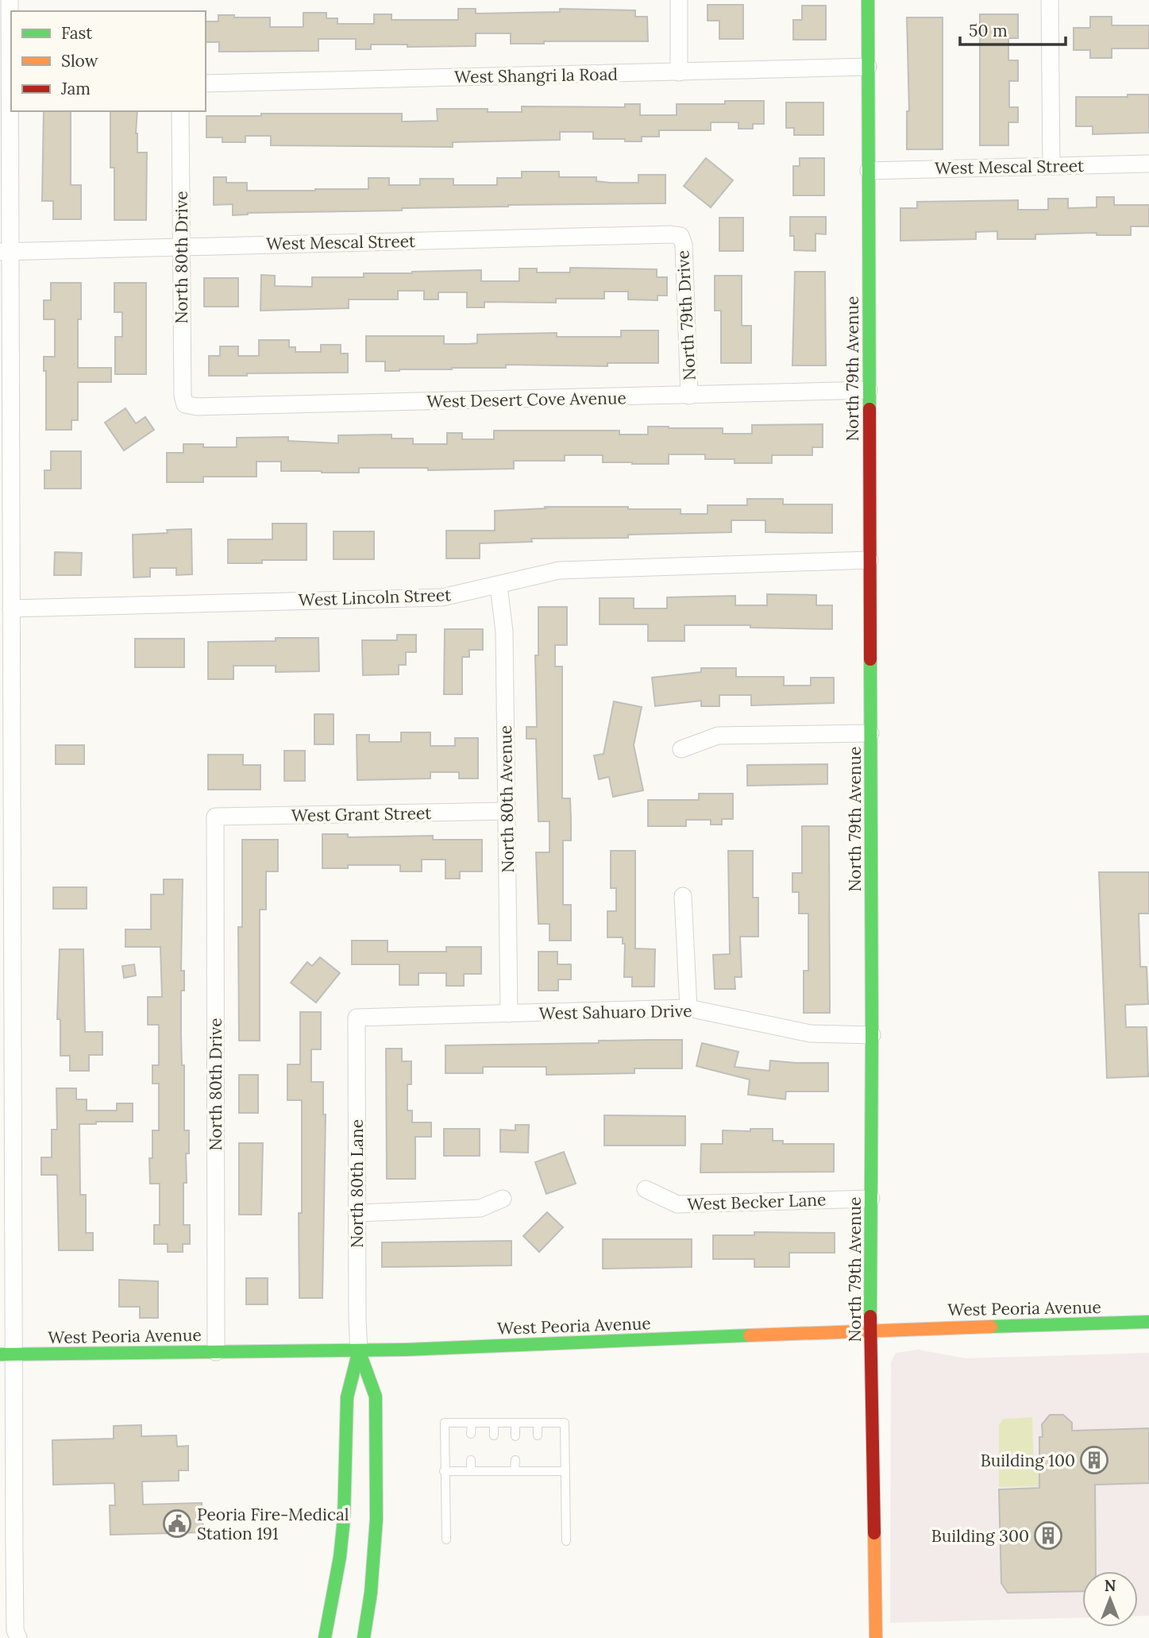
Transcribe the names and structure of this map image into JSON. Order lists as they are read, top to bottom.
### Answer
{
  "streets": {
    "main road": ["North 79th Avenue", "West Peoria Avenue"],
    "street": [
      "West Shangri la Road",
      "West Mescal Street",
      "North 80th Drive",
      "North 79th Drive",
      "West Desert Cove Avenue",
      "West Lincoln Street",
      "North 80th Avenue",
      "West Grant Street",
      "West Sahuaro Drive",
      "North 80th Lane",
      "West Becker Lane"
    ]
  },
  "crossings": [
    ["West Shangri la Road", "North 79th Avenue"],
    ["West Mescal Street", "North 80th Drive"],
    ["West Mescal Street", "North 79th Drive"],
    ["West Mescal Street", "North 79th Avenue"],
    ["North 80th Drive", "West Desert Cove Avenue"],
    ["North 80th Drive", "West Grant Street"],
    ["North 80th Drive", "West Peoria Avenue"],
    ["North 79th Drive", "West Desert Cove Avenue"],
    ["North 79th Avenue", "West Desert Cove Avenue"],
    ["North 79th Avenue", "West Lincoln Street"],
    ["North 79th Avenue", "West Sahuaro Drive"],
    ["North 79th Avenue", "West Becker Lane"],
    ["North 79th Avenue", "West Peoria Avenue"],
    ["West Lincoln Street", "North 80th Avenue"],
    ["North 80th Avenue", "West Grant Street"],
    ["North 80th Avenue", "West Sahuaro Drive"],
    ["West Sahuaro Drive", "North 80th Lane"],
    ["North 80th Lane", "West Peoria Avenue"]
  ],
  "places": {
    "building": ["Building 100", "Building 300"],
    "public building": ["Peoria Fire-Medical Station 191"]
  },
  "legend": ["Fast", "Slow", "Jam"],
  "scale_bar": "50 m",
  "north": "top"
}
